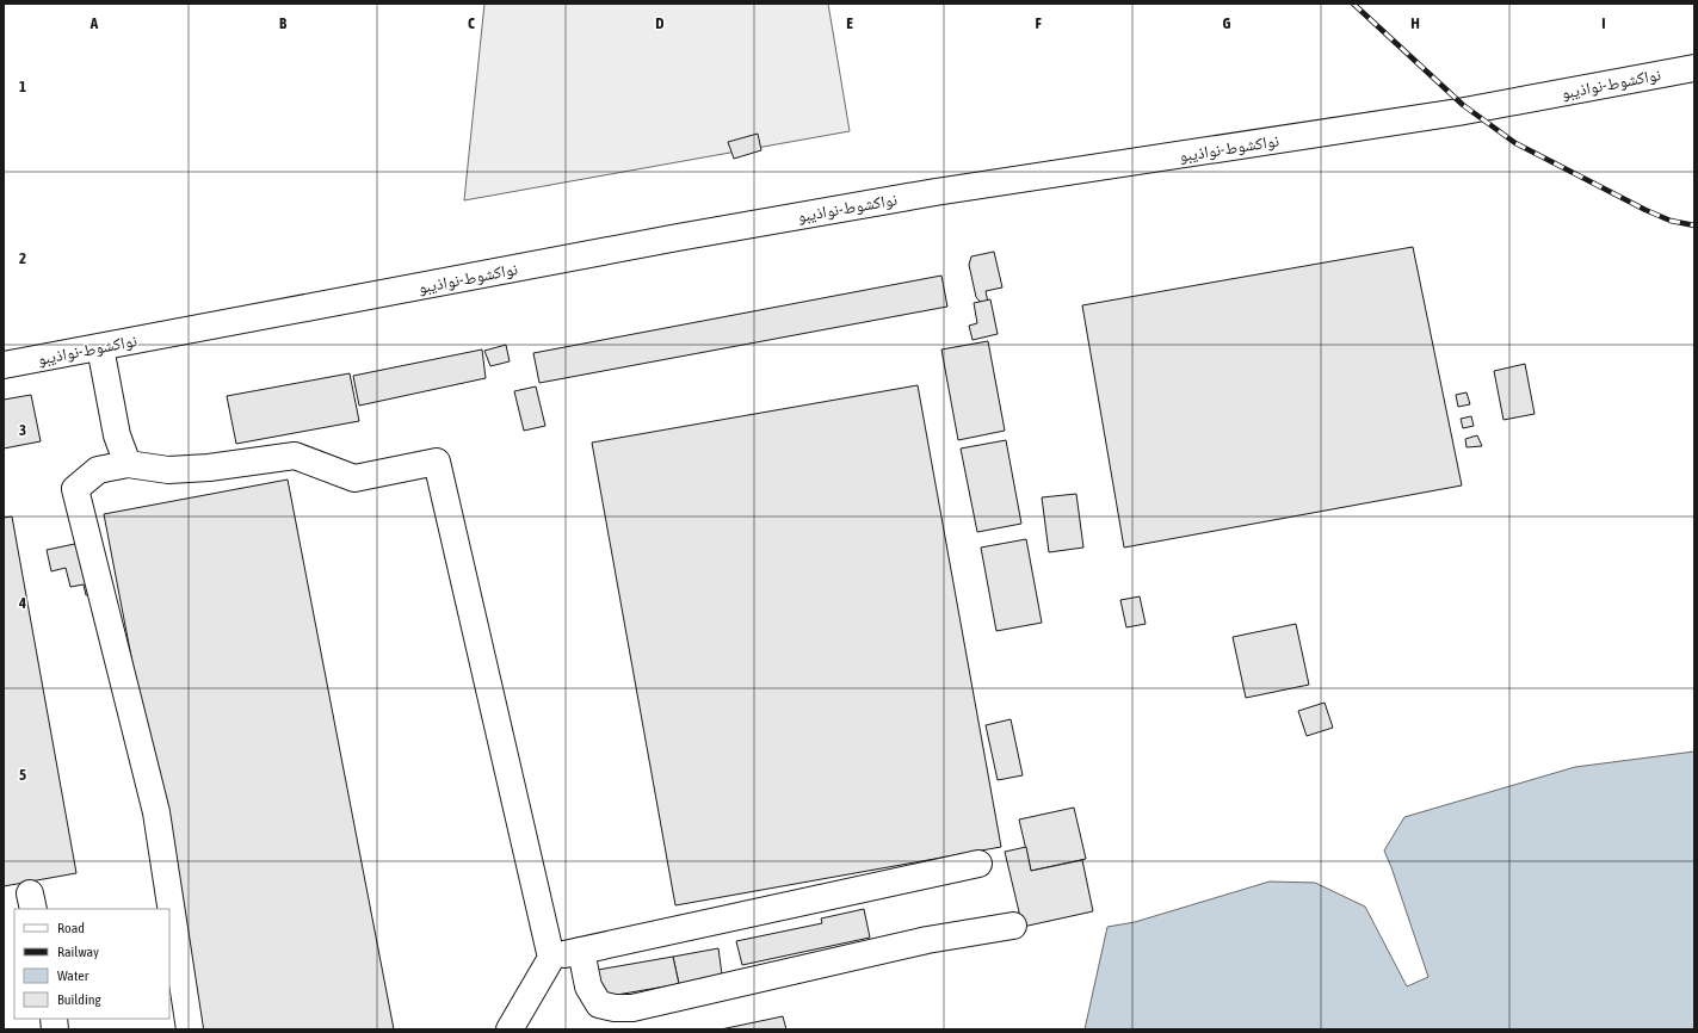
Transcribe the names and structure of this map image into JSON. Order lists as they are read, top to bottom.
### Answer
{
  "streets": {
    "main road": ["نواكشوط-نواذيبو"]
  },
  "legend": [
    "Road",
    "Railway",
    "Water",
    "Building"
  ],
  "grid": {
    "columns": [
      "A",
      "B",
      "C",
      "D",
      "E",
      "F",
      "G",
      "H",
      "I"
    ],
    "rows": [
      "1",
      "2",
      "3",
      "4",
      "5"
    ]
  }
}
